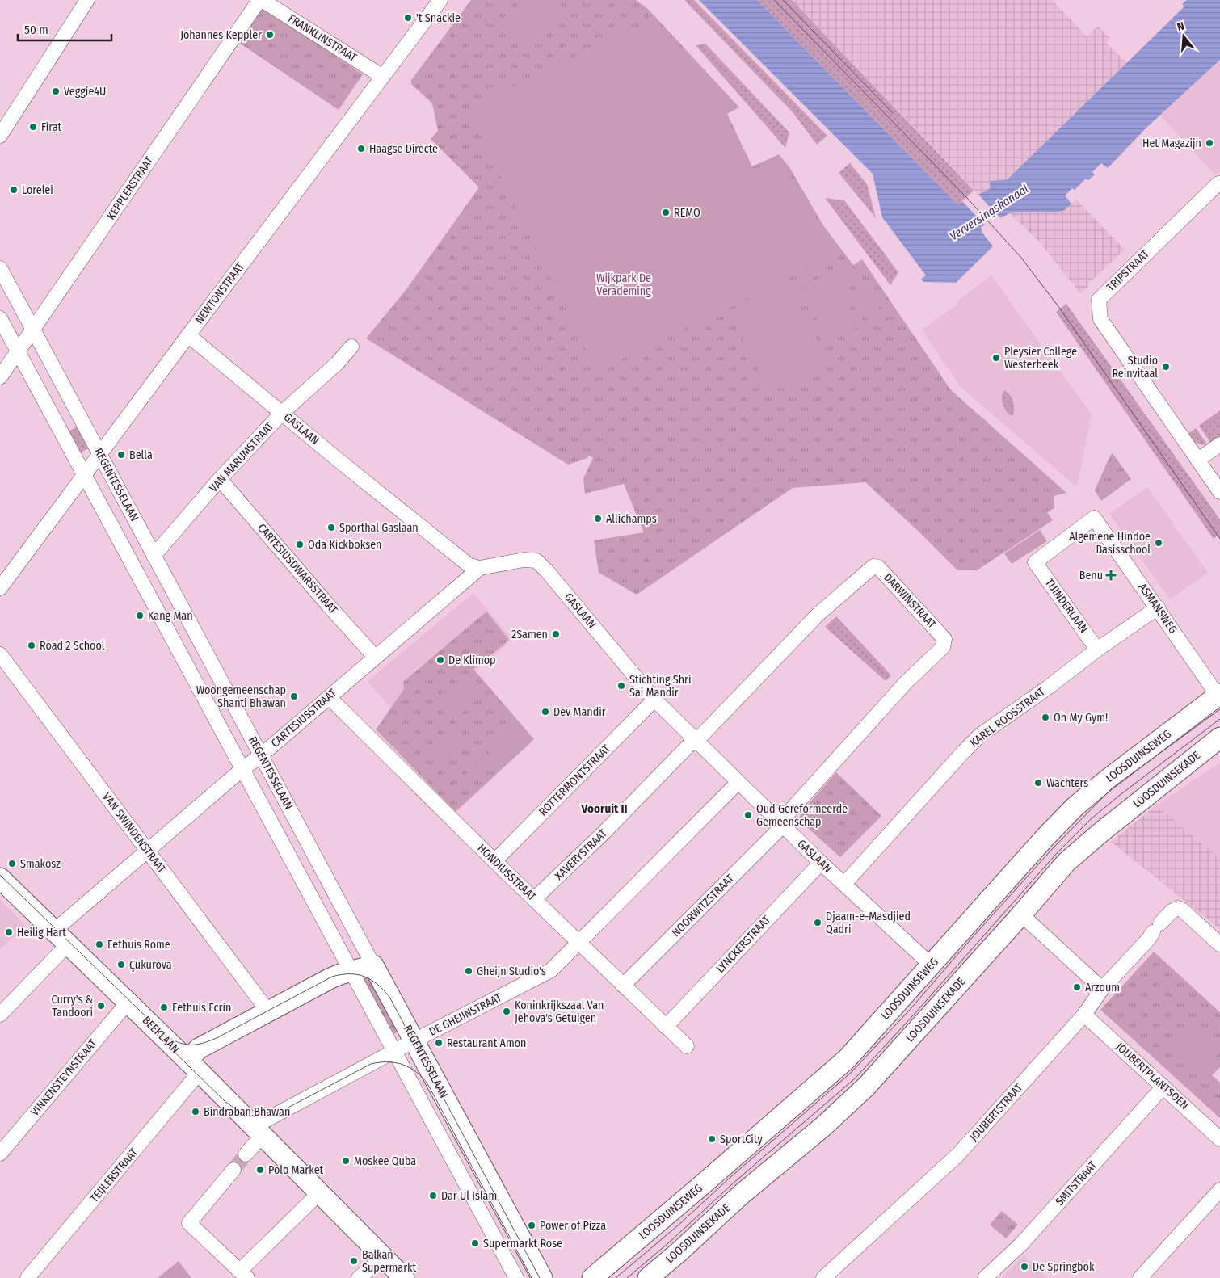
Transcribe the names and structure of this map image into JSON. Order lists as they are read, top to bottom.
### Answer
{
  "streets": {
    "main road": [
      "REGENTESSELAAN",
      "LOOSDUINSEWEG",
      "LOOSDUINSEKADE",
      "BEEKLAAN",
      "TEIJLERSTRAAT"
    ],
    "street": [
      "FRANKLINSTRAAT",
      "KEPPLERSTRAAT",
      "TRIPSTRAAT",
      "NEWTONSTRAAT",
      "GASLAAN",
      "VAN MARUMSTRAAT",
      "CARTESIUSDWARSSTRAAT",
      "DARWINSTRAAT",
      "TUINDERLAAN",
      "ASMANSWEG",
      "KAREL ROOSSTRAAT",
      "CARTESIUSSTRAAT",
      "ROTTERMONTSTRAAT",
      "VAN SWINDENSTRAAT",
      "XAVERYSTRAAT",
      "HONDIUSSTRAAT",
      "NOORWITZSTRAAT",
      "LYNCKERSTRAAT",
      "DE GHEIJNSTRAAT",
      "JOUBERTPLANTSOEN",
      "VINKENSTEYNSTRAAT",
      "JOUBERTSTRAAT",
      "SMITSTRAAT"
    ]
  },
  "crossings": [
    ["FRANKLINSTRAAT", "KEPPLERSTRAAT"],
    ["FRANKLINSTRAAT", "NEWTONSTRAAT"],
    ["KEPPLERSTRAAT", "REGENTESSELAAN"],
    ["NEWTONSTRAAT", "GASLAAN"],
    ["NEWTONSTRAAT", "REGENTESSELAAN"],
    ["GASLAAN", "VAN MARUMSTRAAT"],
    ["GASLAAN", "DARWINSTRAAT"],
    ["GASLAAN", "KAREL ROOSSTRAAT"],
    ["GASLAAN", "CARTESIUSSTRAAT"],
    ["GASLAAN", "LOOSDUINSEWEG"],
    ["GASLAAN", "ROTTERMONTSTRAAT"],
    ["GASLAAN", "XAVERYSTRAAT"],
    ["GASLAAN", "NOORWITZSTRAAT"],
    ["GASLAAN", "LYNCKERSTRAAT"],
    ["GASLAAN", "DE GHEIJNSTRAAT"],
    ["VAN MARUMSTRAAT", "REGENTESSELAAN"],
    ["VAN MARUMSTRAAT", "CARTESIUSDWARSSTRAAT"],
    ["REGENTESSELAAN", "CARTESIUSSTRAAT"],
    ["REGENTESSELAAN", "DE GHEIJNSTRAAT"],
    ["REGENTESSELAAN", "TEIJLERSTRAAT"],
    ["CARTESIUSDWARSSTRAAT", "CARTESIUSSTRAAT"],
    ["DARWINSTRAAT", "XAVERYSTRAAT"],
    ["DARWINSTRAAT", "NOORWITZSTRAAT"],
    ["TUINDERLAAN", "ASMANSWEG"],
    ["TUINDERLAAN", "KAREL ROOSSTRAAT"],
    ["ASMANSWEG", "KAREL ROOSSTRAAT"],
    ["ASMANSWEG", "LOOSDUINSEWEG"],
    ["CARTESIUSSTRAAT", "VAN SWINDENSTRAAT"],
    ["CARTESIUSSTRAAT", "HONDIUSSTRAAT"],
    ["CARTESIUSSTRAAT", "BEEKLAAN"],
    ["ROTTERMONTSTRAAT", "HONDIUSSTRAAT"],
    ["VAN SWINDENSTRAAT", "TEIJLERSTRAAT"],
    ["XAVERYSTRAAT", "HONDIUSSTRAAT"],
    ["HONDIUSSTRAAT", "NOORWITZSTRAAT"],
    ["HONDIUSSTRAAT", "LYNCKERSTRAAT"],
    ["HONDIUSSTRAAT", "DE GHEIJNSTRAAT"],
    ["DE GHEIJNSTRAAT", "BEEKLAAN"],
    ["BEEKLAAN", "VINKENSTEYNSTRAAT"],
    ["BEEKLAAN", "TEIJLERSTRAAT"],
    ["JOUBERTPLANTSOEN", "JOUBERTSTRAAT"],
    ["JOUBERTPLANTSOEN", "SMITSTRAAT"]
  ],
  "districts": ["Vooruit II"],
  "water": ["Verversingskanaal"],
  "parks": ["Wijkpark De Verademing"],
  "places": {
    "other": [
      "'t Snackie",
      "Johannes Keppler",
      "Veggie4U",
      "Firat",
      "Het Magazijn",
      "Haagse Directe",
      "Lorelei",
      "REMO",
      "Pleysier College Westerbeek",
      "Studio Reinvitaal",
      "Bella",
      "Allichamps",
      "Sporthal Gaslaan",
      "Algemene Hindoe Basisschool",
      "Oda Kickboksen",
      "Kang Man",
      "2Samen",
      "Road 2 School",
      "De Klimop",
      "Stichting Shri Sai Mandir",
      "Woongemeenschap Shanti Bhawan",
      "Dev Mandir",
      "Oh My Gym!",
      "Wachters",
      "Oud Gereformeerde Gemeenschap",
      "Smakosz",
      "Djaam-e-Masdjied Qadri",
      "Heilig Hart",
      "Eethuis Rome",
      "Çukurova",
      "Gheijn Studio's",
      "Arzoum",
      "Curry's & Tandoori",
      "Eethuis Ecrin",
      "Koninkrijkszaal Van Jehova's Getuigen",
      "Restaurant Amon",
      "Bindraban Bhawan",
      "SportCity",
      "Moskee Quba",
      "Polo Market",
      "Dar Ul Islam",
      "Power of Pizza",
      "Supermarkt Rose",
      "Balkan Supermarkt",
      "De Springbok"
    ],
    "health": ["Benu"]
  },
  "scale_bar": "50 m",
  "north": "top"
}
